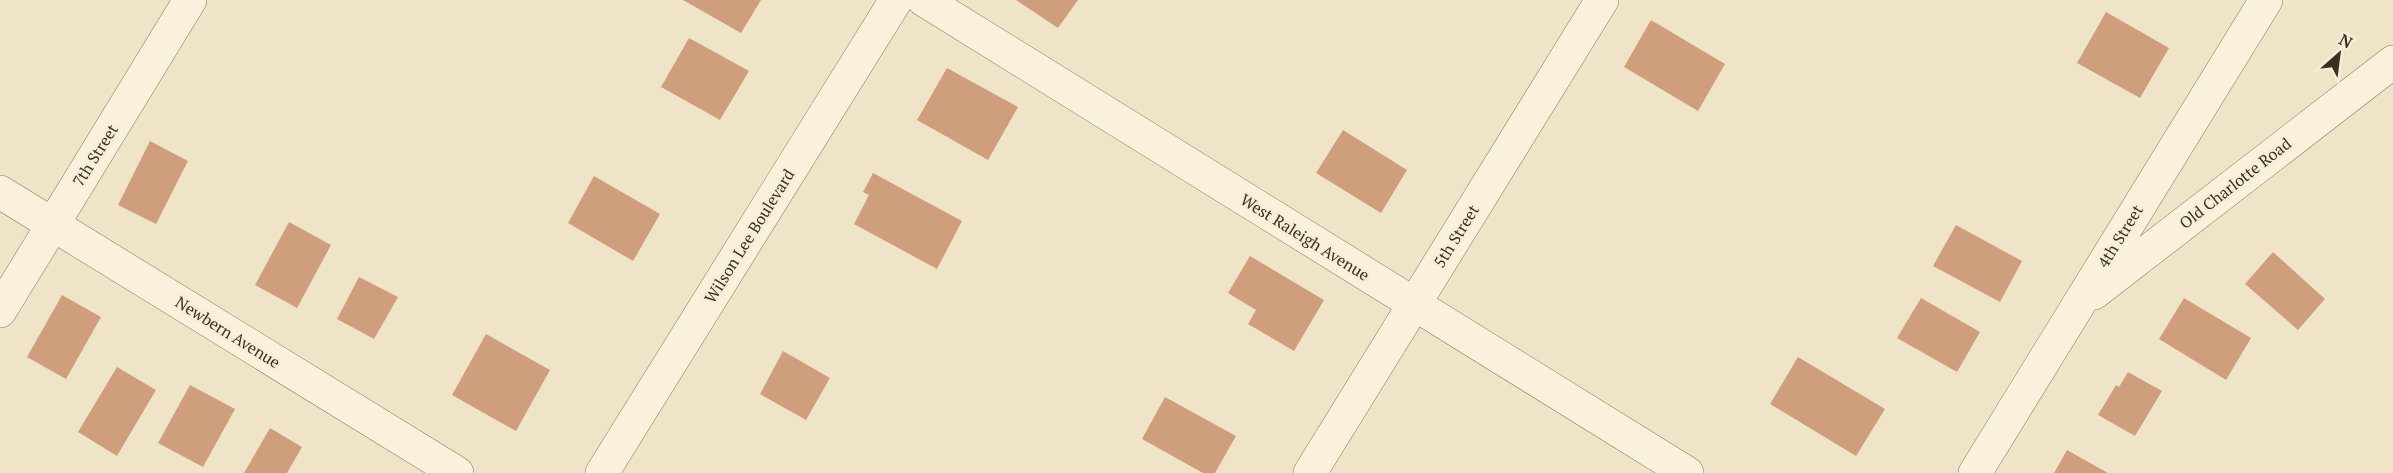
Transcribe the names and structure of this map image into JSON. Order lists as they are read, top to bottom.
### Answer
{
  "streets": {
    "street": [
      "7th Street",
      "Old Charlotte Road",
      "Wilson Lee Boulevard",
      "5th Street",
      "4th Street",
      "West Raleigh Avenue",
      "Newbern Avenue"
    ]
  },
  "crossings": [
    ["7th Street", "Newbern Avenue"],
    ["Old Charlotte Road", "4th Street"],
    ["5th Street", "West Raleigh Avenue"]
  ],
  "north": "top right"
}
